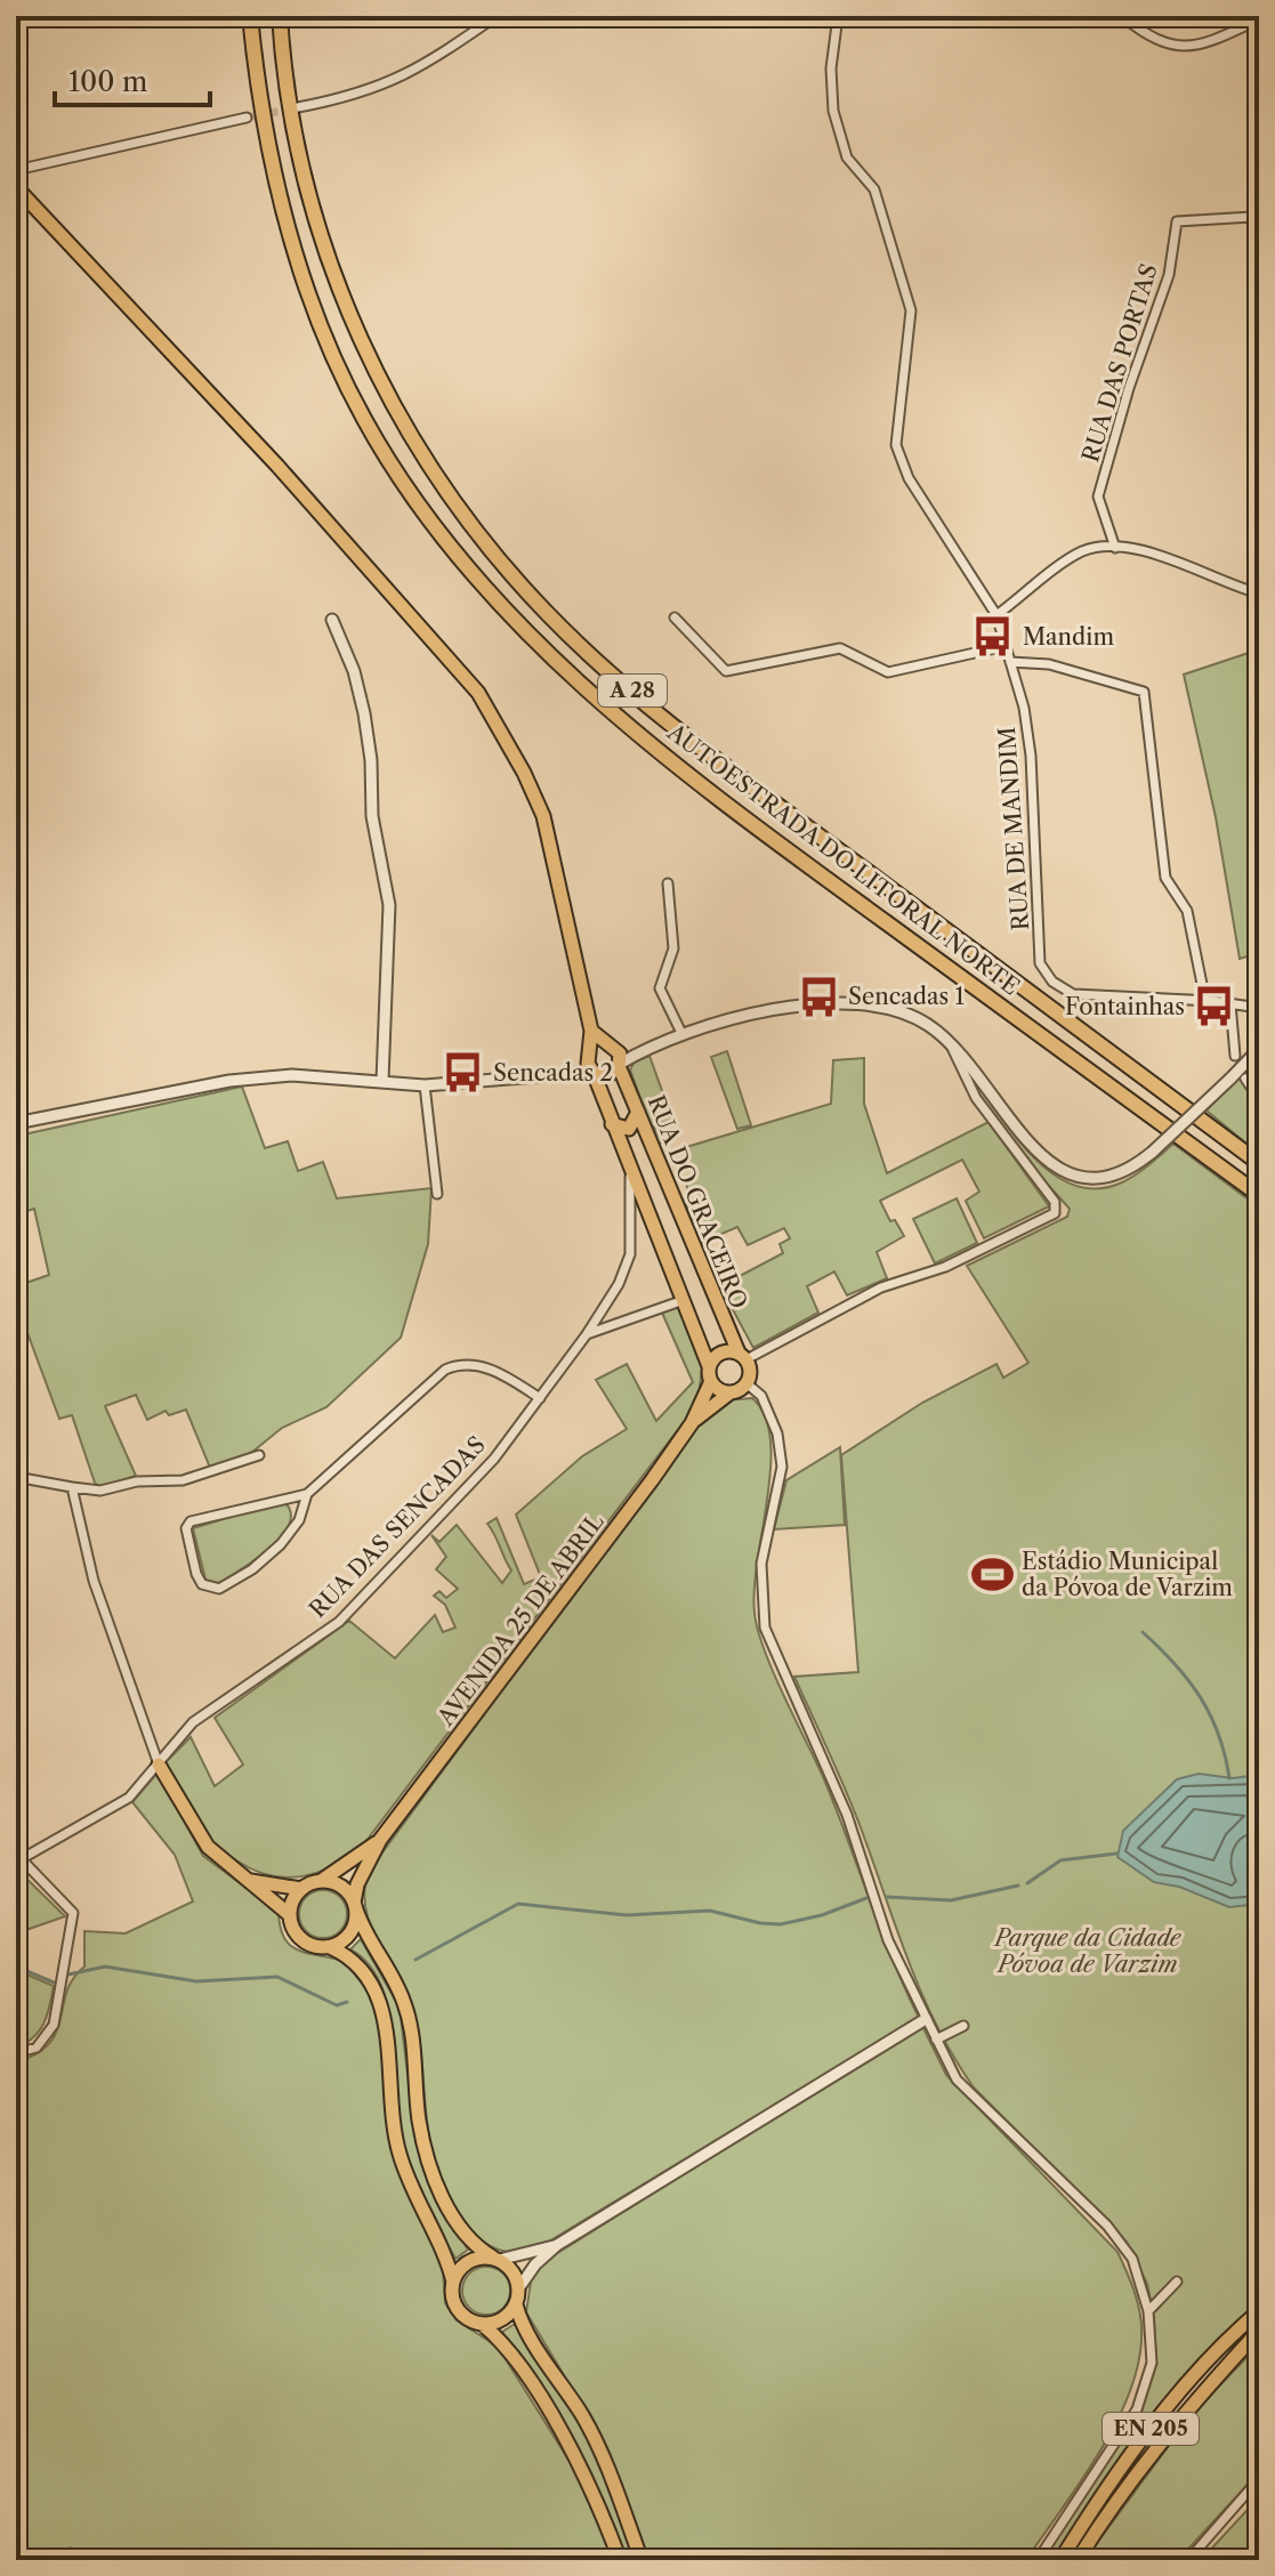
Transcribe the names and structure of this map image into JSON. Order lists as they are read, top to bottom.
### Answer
{
  "streets": {
    "highway": ["A 28", "AUTOESTRADA DO LITORAL NORTE"],
    "main road": ["RUA DO GRACEIRO", "AVENIDA 25 DE ABRIL", "EN 205"],
    "street": ["RUA DAS PORTAS", "RUA DE MANDIM", "RUA DAS SENCADAS"]
  },
  "crossings": [
    ["RUA DO GRACEIRO", "AVENIDA 25 DE ABRIL"]
  ],
  "parks": ["Parque da Cidade Póvoa de Varzim"],
  "places": {
    "bus stop": [
      "Mandim",
      "Sencadas 1",
      "Fontainhas",
      "Sencadas 2"
    ],
    "sports": ["Estádio Municipal da Póvoa de Varzim"]
  },
  "scale_bar": "100 m"
}
